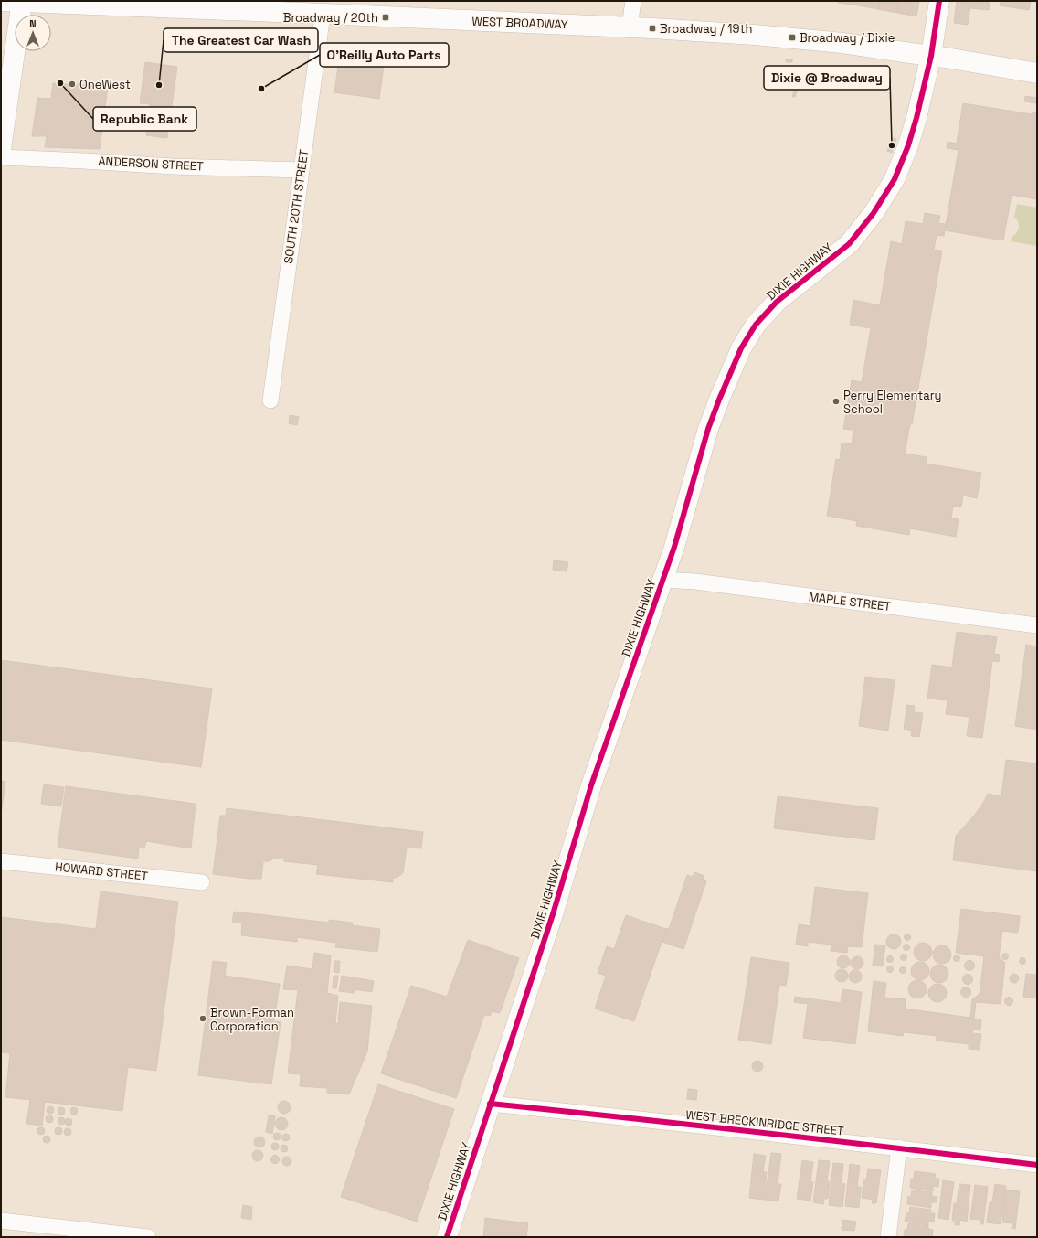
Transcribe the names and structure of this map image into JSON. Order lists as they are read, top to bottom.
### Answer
{
  "streets": {
    "street": [
      "WEST BROADWAY",
      "ANDERSON STREET",
      "SOUTH 20TH STREET",
      "DIXIE HIGHWAY",
      "MAPLE STREET",
      "HOWARD STREET",
      "WEST BRECKINRIDGE STREET"
    ]
  },
  "crossings": [
    ["WEST BROADWAY", "SOUTH 20TH STREET"],
    ["WEST BROADWAY", "DIXIE HIGHWAY"],
    ["ANDERSON STREET", "SOUTH 20TH STREET"],
    ["DIXIE HIGHWAY", "MAPLE STREET"],
    ["DIXIE HIGHWAY", "WEST BRECKINRIDGE STREET"]
  ],
  "places": {
    "transit": ["Broadway / 20th", "Broadway / 19th", "Broadway / Dixie"],
    "other": [
      "Republic Bank",
      "OneWest",
      "The Greatest Car Wash",
      "O'Reilly Auto Parts",
      "Dixie @ Broadway",
      "Perry Elementary School",
      "Brown-Forman Corporation"
    ]
  },
  "north": "top"
}
